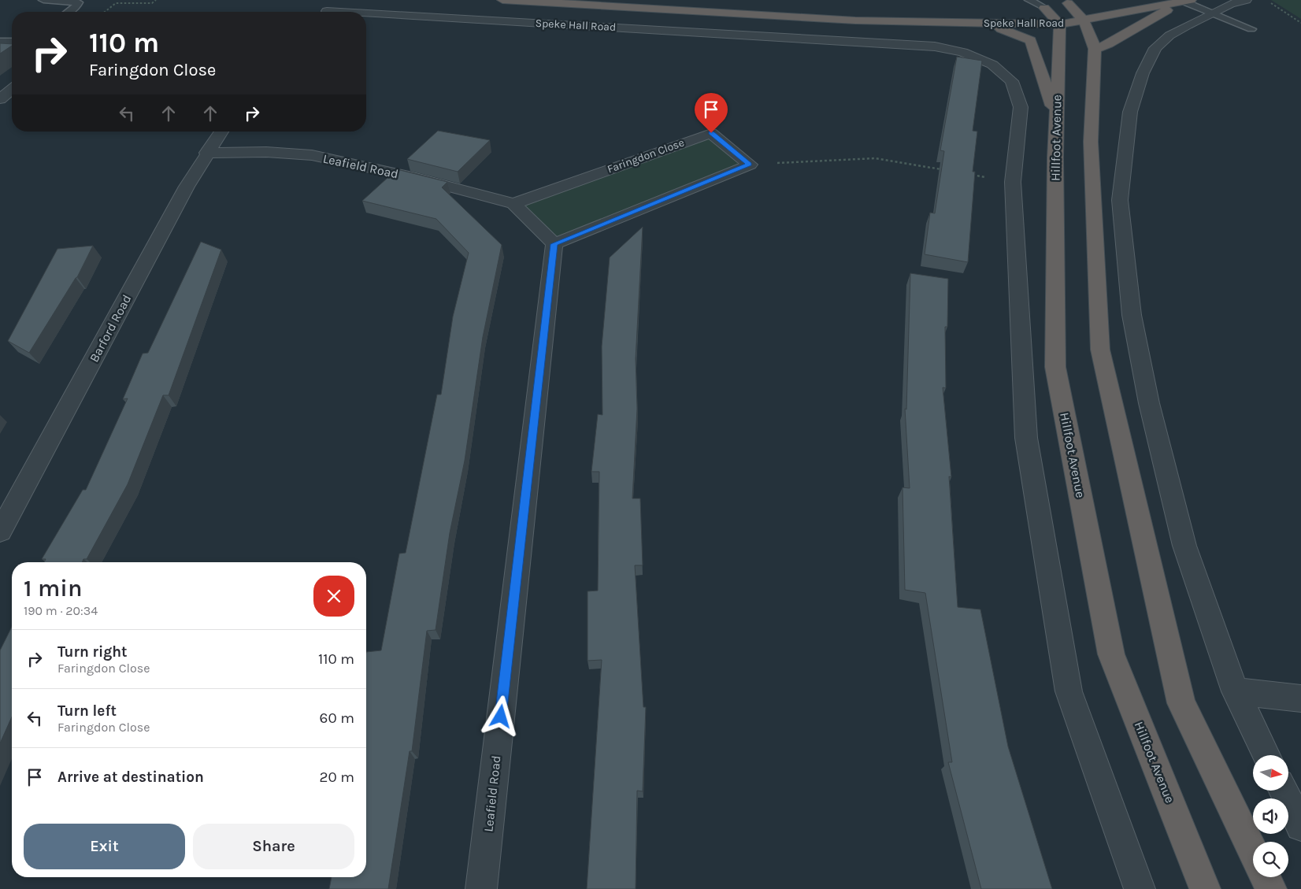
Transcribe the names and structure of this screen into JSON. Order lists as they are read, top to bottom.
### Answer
{
  "streets": {
    "highway": ["Speke Hall Road", "Hillfoot Avenue"],
    "street": ["Faringdon Close", "Leafield Road", "Barford Road"]
  },
  "crossings": [
    ["Speke Hall Road", "Hillfoot Avenue"],
    ["Faringdon Close", "Leafield Road"],
    ["Leafield Road", "Barford Road"]
  ],
  "north": "right",
  "page": {
    "turn": ["110 m", "Faringdon Close"],
    "heading": ["1 min", "190 m · 20:34"],
    "list": [
      {
        "name": "Turn right",
        "note": "Faringdon Close",
        "value": "110 m"
      },
      {
        "name": "Turn left",
        "note": "Faringdon Close",
        "value": "60 m"
      },
      {
        "name": "Arrive at destination",
        "value": "20 m"
      }
    ],
    "buttons": ["Exit", "Share"]
  }
}
